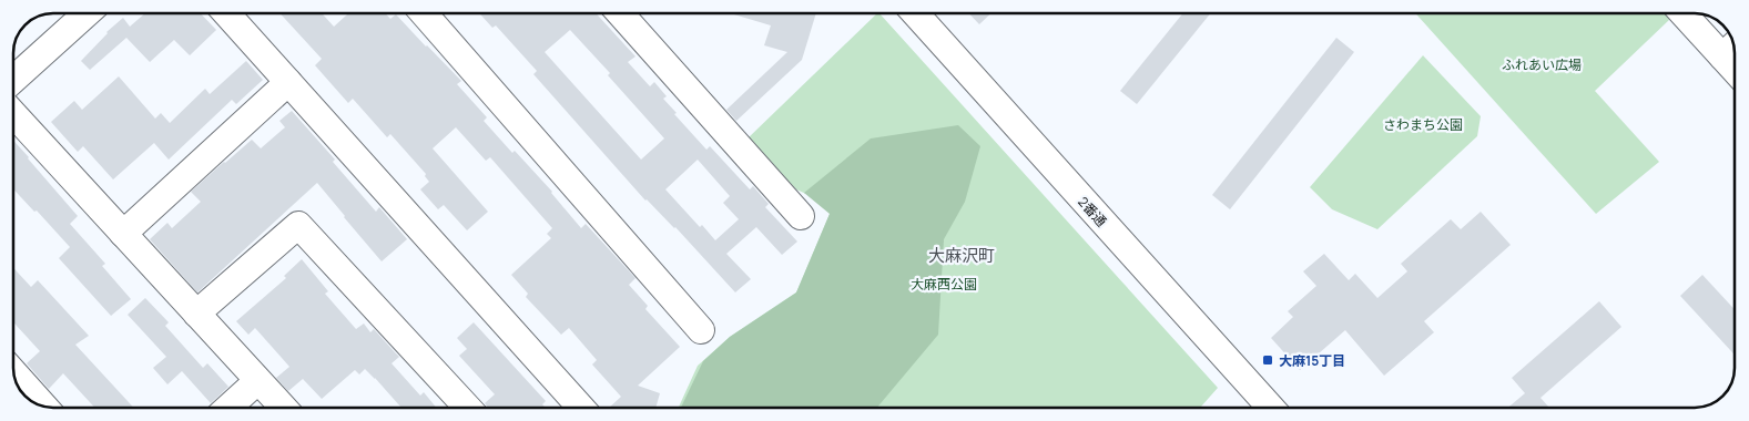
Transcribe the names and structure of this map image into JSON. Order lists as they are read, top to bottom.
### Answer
{
  "streets": {
    "street": ["2番通"]
  },
  "districts": ["大麻沢町"],
  "parks": ["ふれあい広場", "さわまち公園", "大麻西公園"],
  "places": {
    "transit": ["大麻15丁目"]
  }
}
